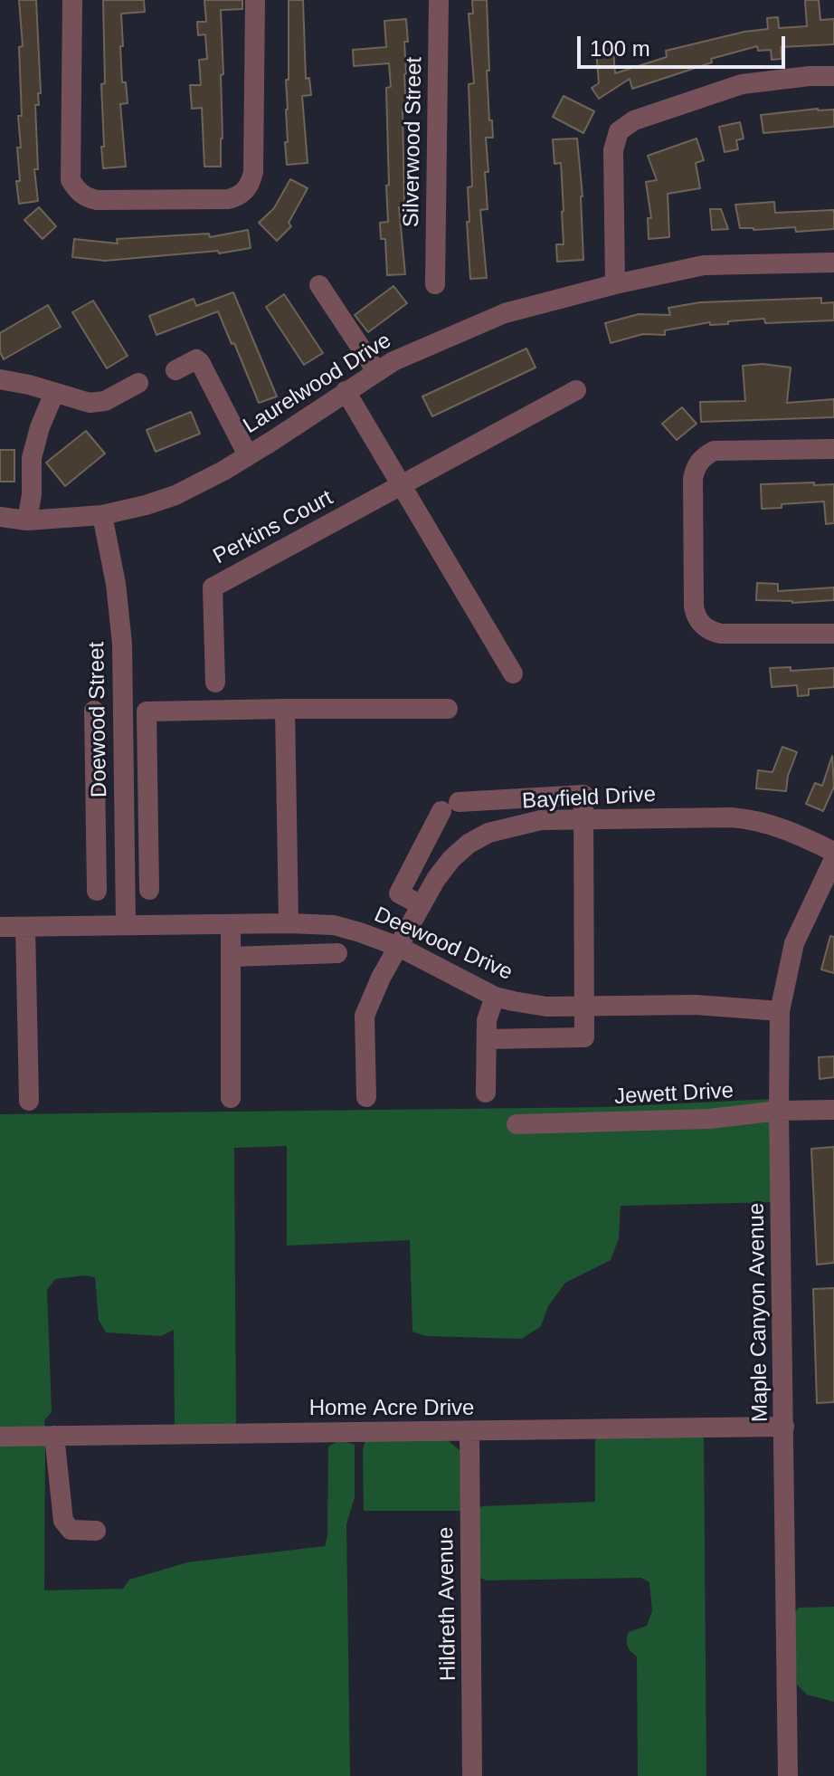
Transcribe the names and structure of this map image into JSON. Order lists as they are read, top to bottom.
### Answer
{
  "streets": {
    "street": [
      "Silverwood Street",
      "Laurelwood Drive",
      "Perkins Court",
      "Doewood Street",
      "Bayfield Drive",
      "Deewood Drive",
      "Jewett Drive",
      "Maple Canyon Avenue",
      "Home Acre Drive",
      "Hildreth Avenue"
    ]
  },
  "crossings": [
    ["Laurelwood Drive", "Doewood Street"],
    ["Doewood Street", "Deewood Drive"],
    ["Bayfield Drive", "Deewood Drive"],
    ["Bayfield Drive", "Maple Canyon Avenue"],
    ["Deewood Drive", "Maple Canyon Avenue"],
    ["Jewett Drive", "Maple Canyon Avenue"],
    ["Maple Canyon Avenue", "Home Acre Drive"],
    ["Home Acre Drive", "Hildreth Avenue"]
  ],
  "scale_bar": "100 m"
}
